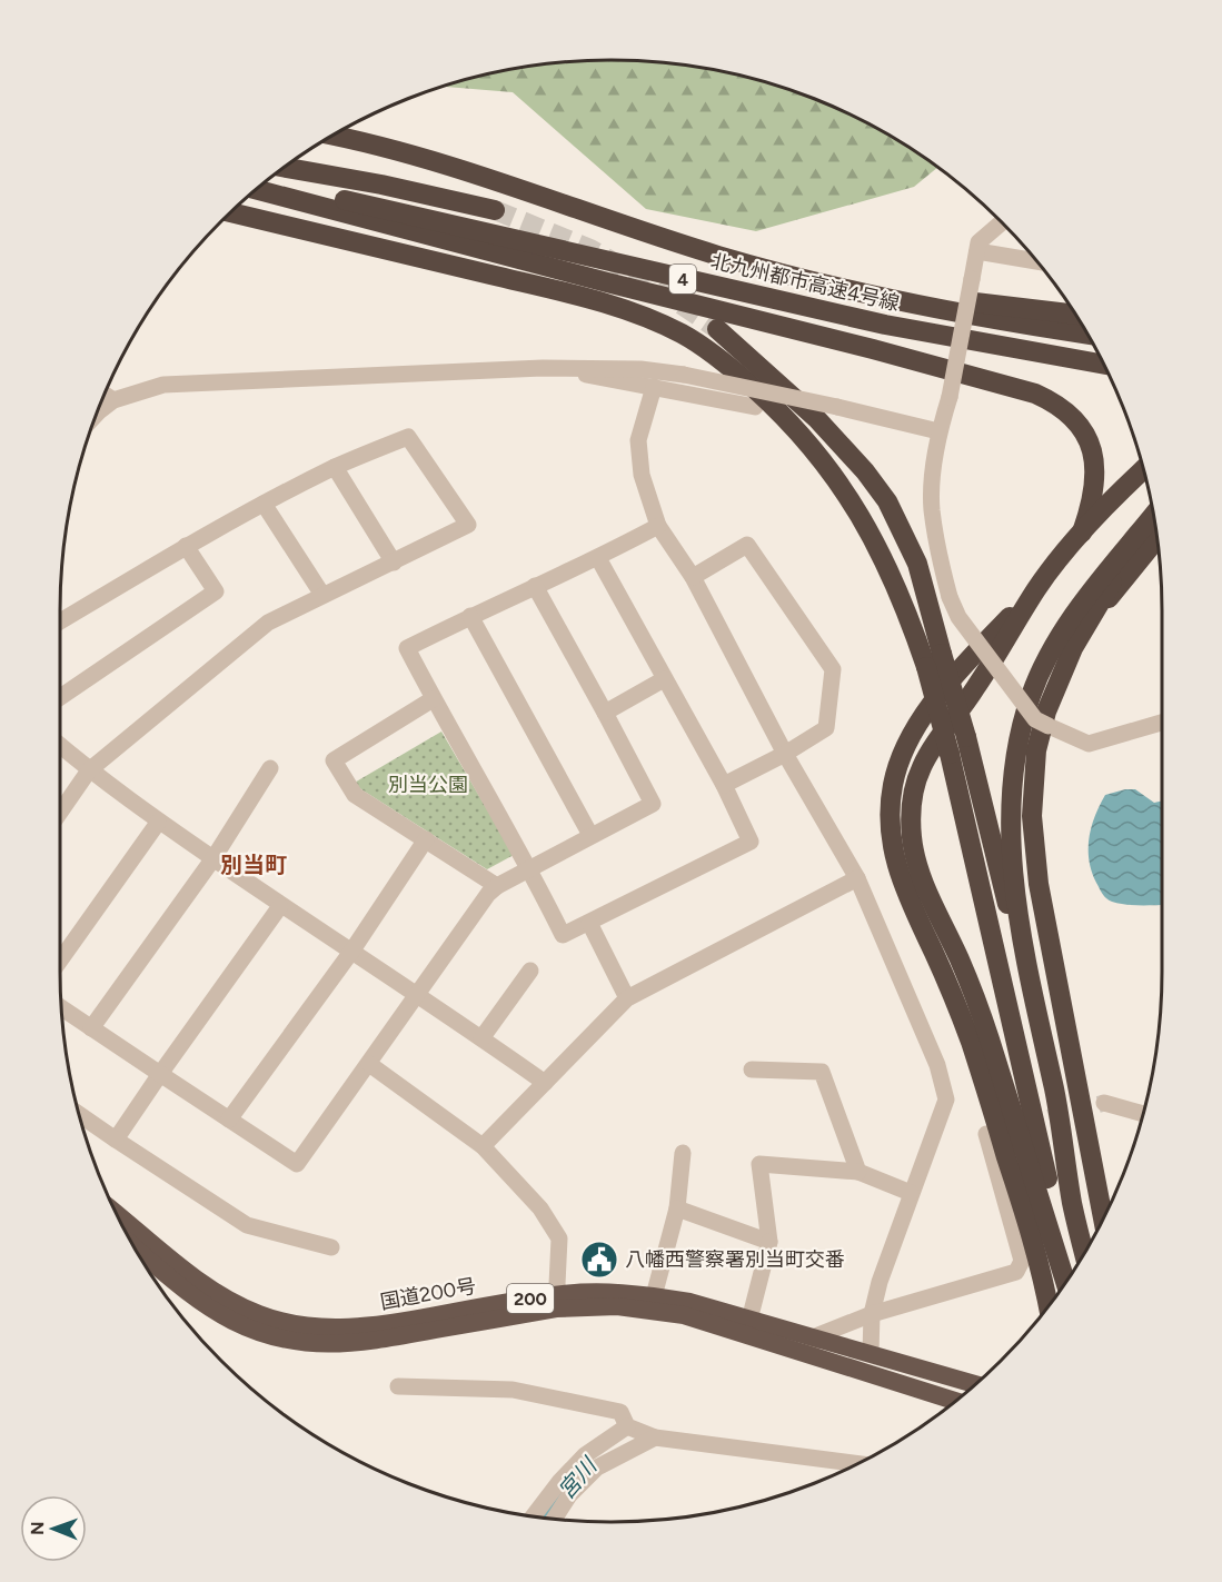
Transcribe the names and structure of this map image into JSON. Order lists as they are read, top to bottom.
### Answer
{
  "streets": {
    "highway": [
      "4",
      "北九州都市高速4号線",
      "国道200号",
      "200"
    ]
  },
  "districts": ["別当町"],
  "water": ["宮川"],
  "parks": ["別当公園"],
  "places": {
    "public building": ["八幡西警察署別当町交番"]
  },
  "north": "left"
}
